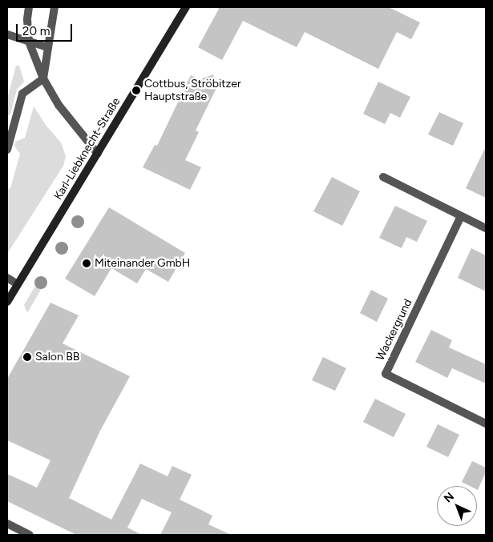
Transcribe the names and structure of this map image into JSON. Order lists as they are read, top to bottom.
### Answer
{
  "streets": {
    "main road": ["Karl-Liebknecht-Straße"],
    "street": ["Wackergrund"]
  },
  "places": ["Cottbus, Ströbitzer Hauptstraße", "Miteinander GmbH", "Salon BB"],
  "scale_bar": "20 m",
  "north": "top left"
}
